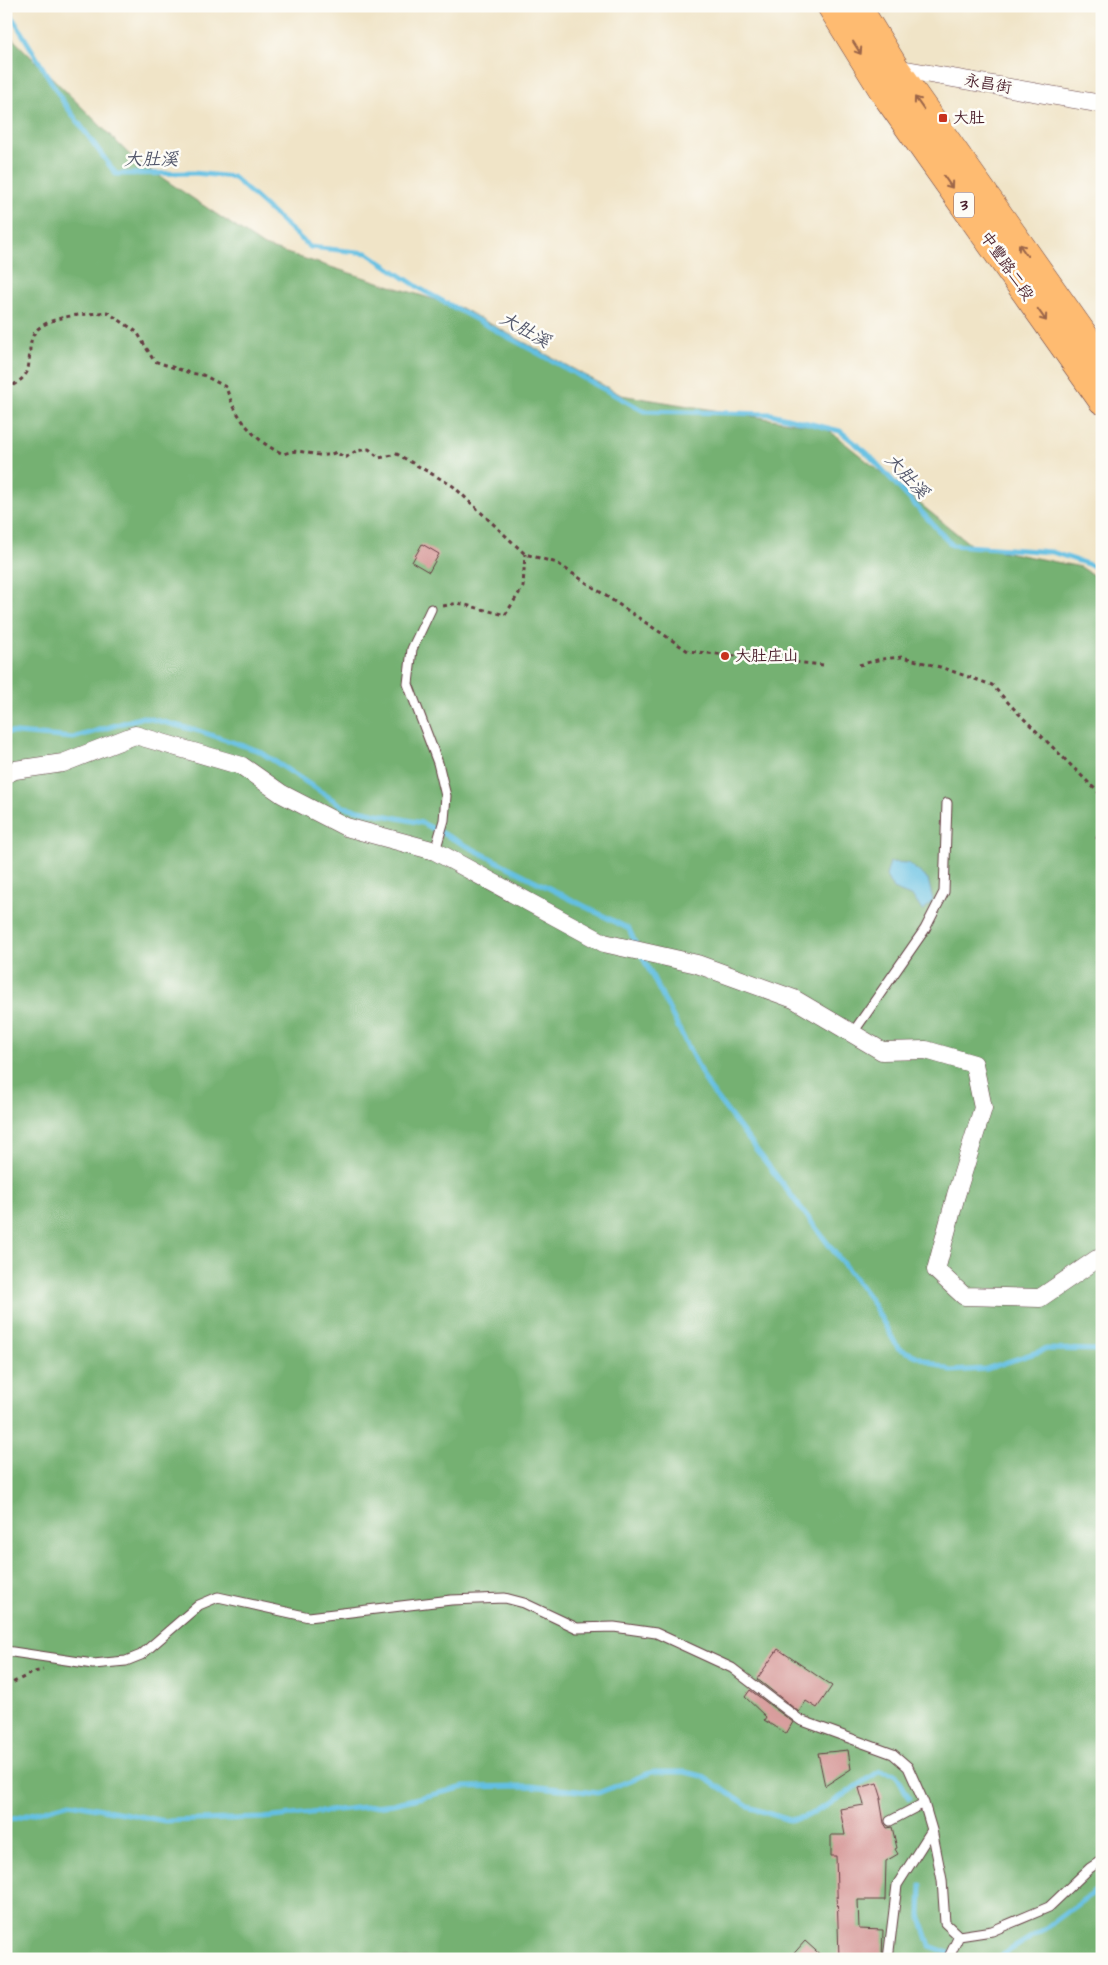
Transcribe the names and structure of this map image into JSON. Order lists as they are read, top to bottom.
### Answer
{
  "streets": {
    "main road": ["3", "中豐路二段"],
    "street": ["永昌街"]
  },
  "crossings": [
    ["永昌街", "中豐路二段"]
  ],
  "water": ["大肚溪"],
  "places": {
    "transit": ["大肚"],
    "other": ["大肚庄山"]
  }
}
